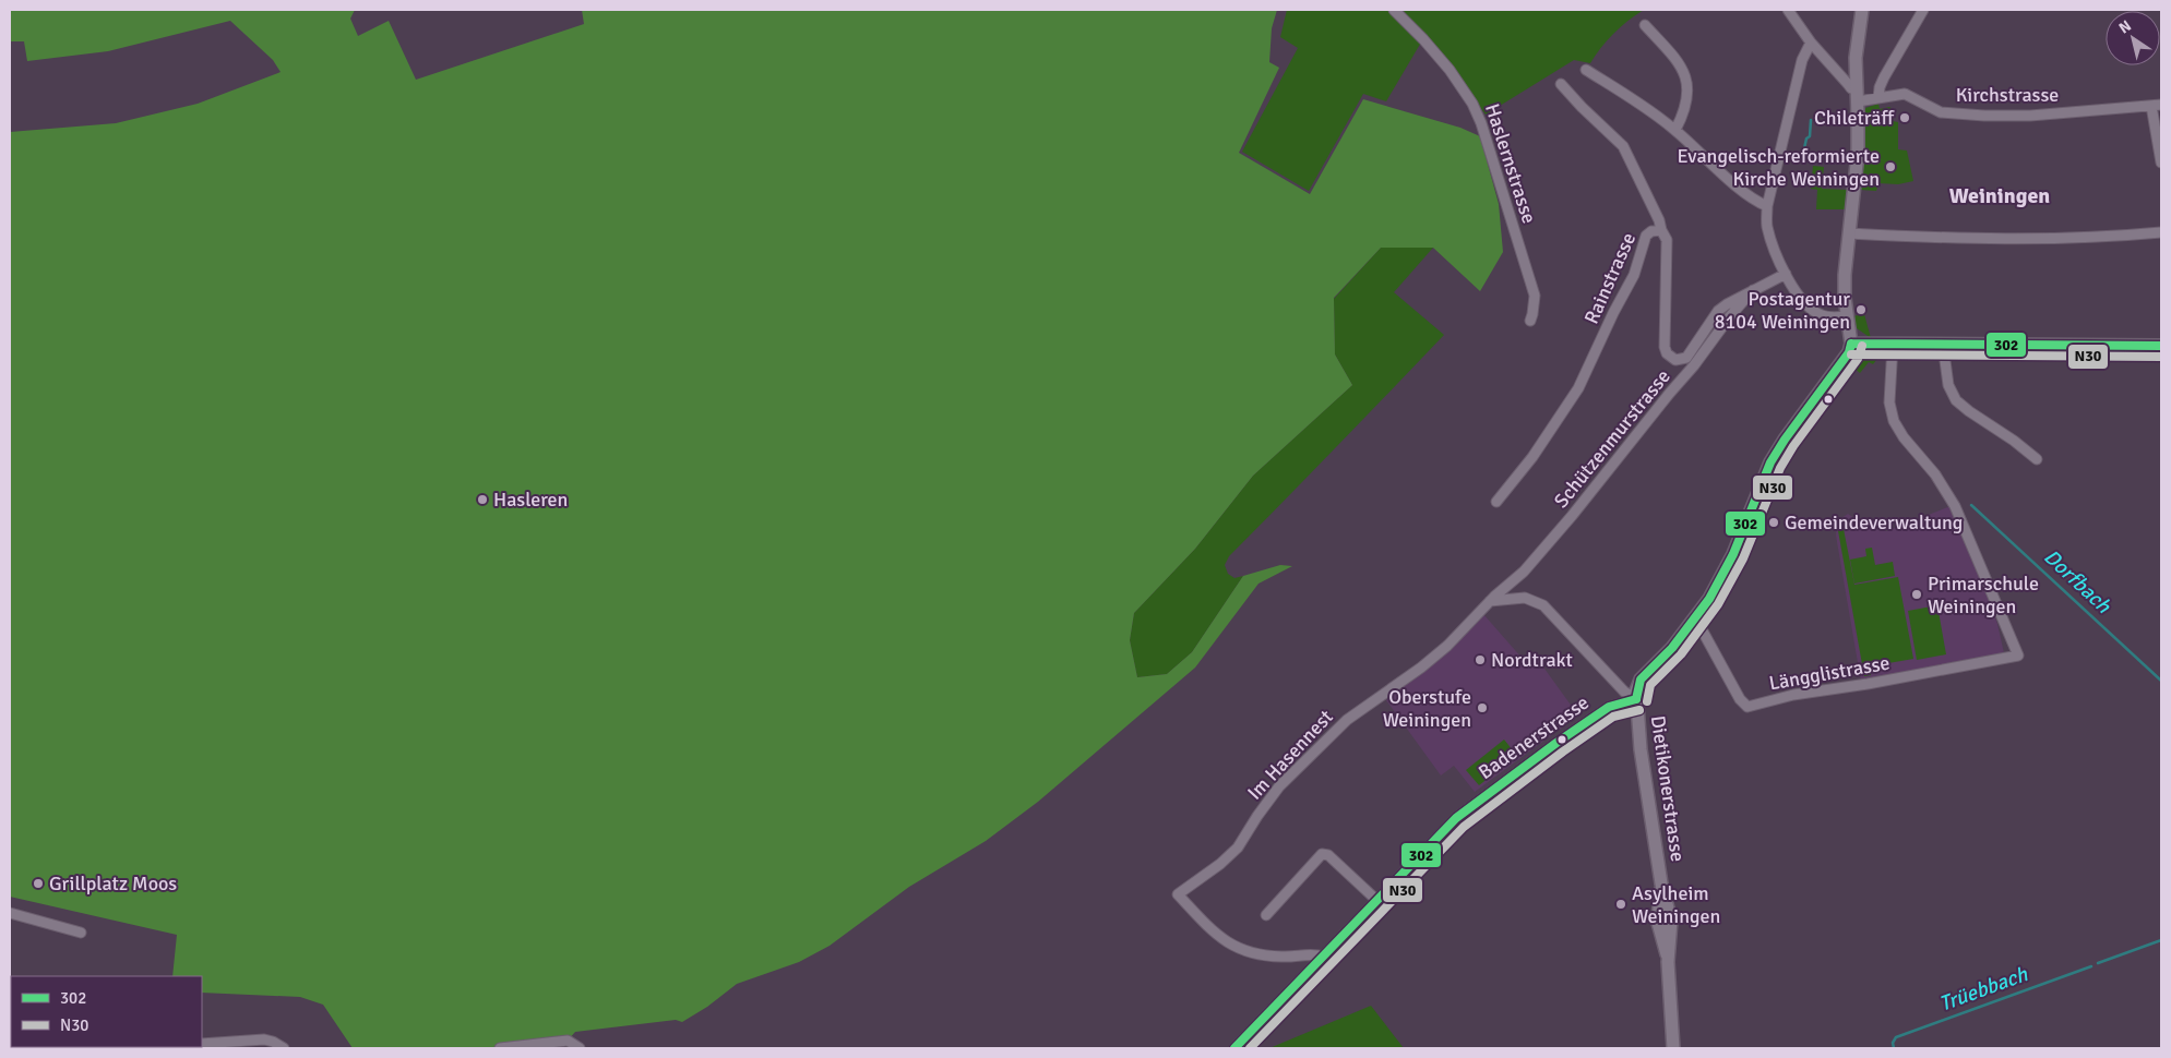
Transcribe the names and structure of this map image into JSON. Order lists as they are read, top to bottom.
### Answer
{
  "streets": {
    "street": [
      "Kirchstrasse",
      "Haslernstrasse",
      "Rainstrasse",
      "Schützenmurstrasse",
      "Längglistrasse",
      "Badenerstrasse",
      "Im Hasennest",
      "Dietikonerstrasse"
    ]
  },
  "crossings": [
    ["Rainstrasse", "Schützenmurstrasse"],
    ["Schützenmurstrasse", "Im Hasennest"],
    ["Badenerstrasse", "Im Hasennest"],
    ["Badenerstrasse", "Dietikonerstrasse"]
  ],
  "districts": ["Weiningen"],
  "water": ["Dorfbach", "Trüebbach"],
  "places": [
    "Chileträff",
    "Evangelisch-reformierte Kirche Weiningen",
    "Postagentur 8104 Weiningen",
    "Hasleren",
    "Gemeindeverwaltung",
    "Primarschule Weiningen",
    "Nordtrakt",
    "Oberstufe Weiningen",
    "Grillplatz Moos",
    "Asylheim Weiningen"
  ],
  "lines": ["transit line 302", "transit line N30"],
  "legend": ["302", "N30"],
  "north": "top left"
}
